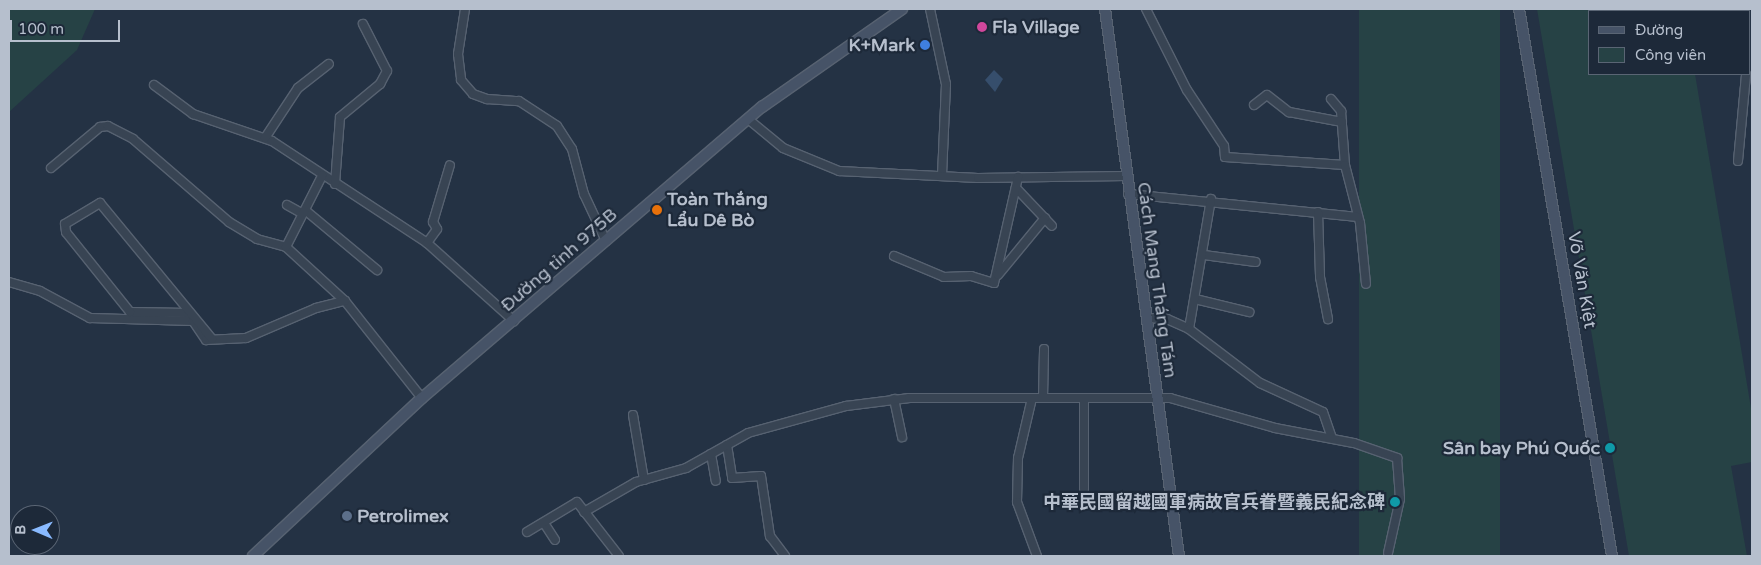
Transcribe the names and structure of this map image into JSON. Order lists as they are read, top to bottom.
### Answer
{
  "streets": {
    "street": ["Đường tỉnh 975B", "Cách Mạng Tháng Tám", "Võ Văn Kiệt"]
  },
  "places": [
    "Fla Village",
    "K+Mark",
    "Toàn Thắng Lẩu Dê Bò",
    "Sân bay Phú Quốc",
    "中華民國留越國軍病故官兵眷暨義民紀念碑",
    "Petrolimex"
  ],
  "legend": ["Đường", "Công viên"],
  "scale_bar": "100 m",
  "north": "left"
}
